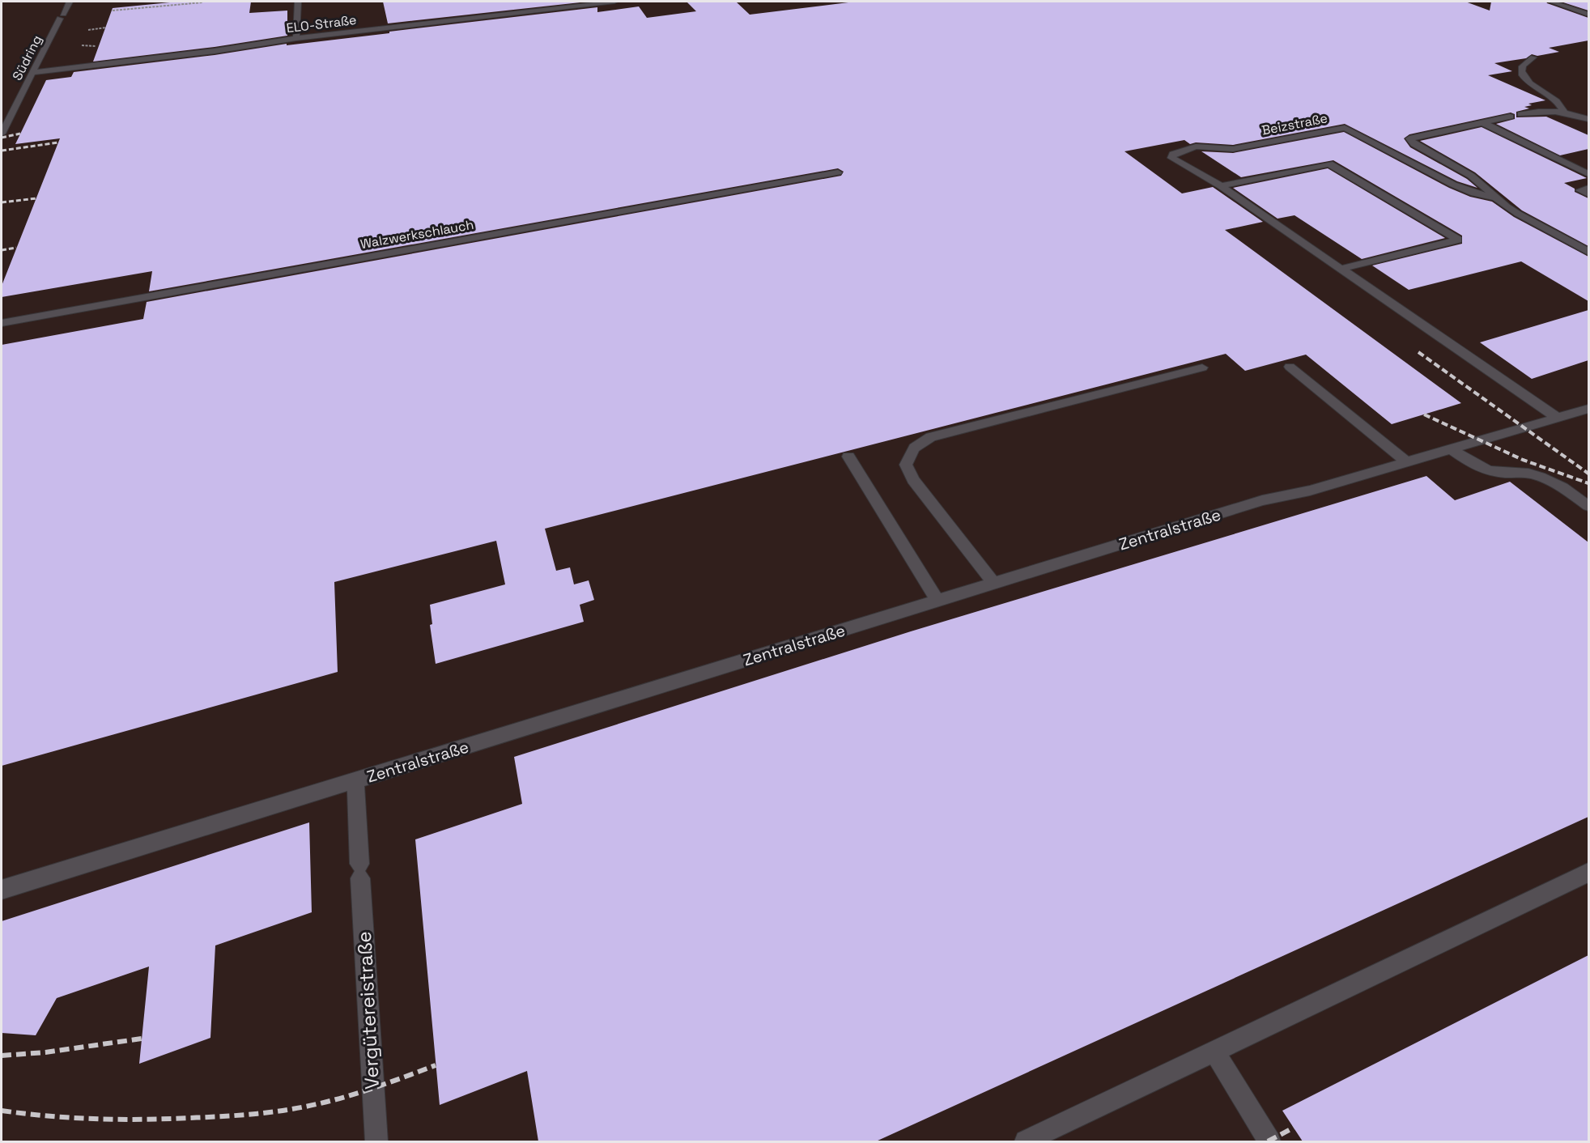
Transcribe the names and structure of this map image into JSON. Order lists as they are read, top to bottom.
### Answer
{
  "streets": {
    "street": [
      "ELO-Straße",
      "Südring",
      "Beizstraße",
      "Walzwerkschlauch",
      "Zentralstraße",
      "Vergütereistraße"
    ]
  },
  "crossings": [
    ["ELO-Straße", "Südring"],
    ["Beizstraße", "Zentralstraße"],
    ["Zentralstraße", "Vergütereistraße"]
  ]
}
